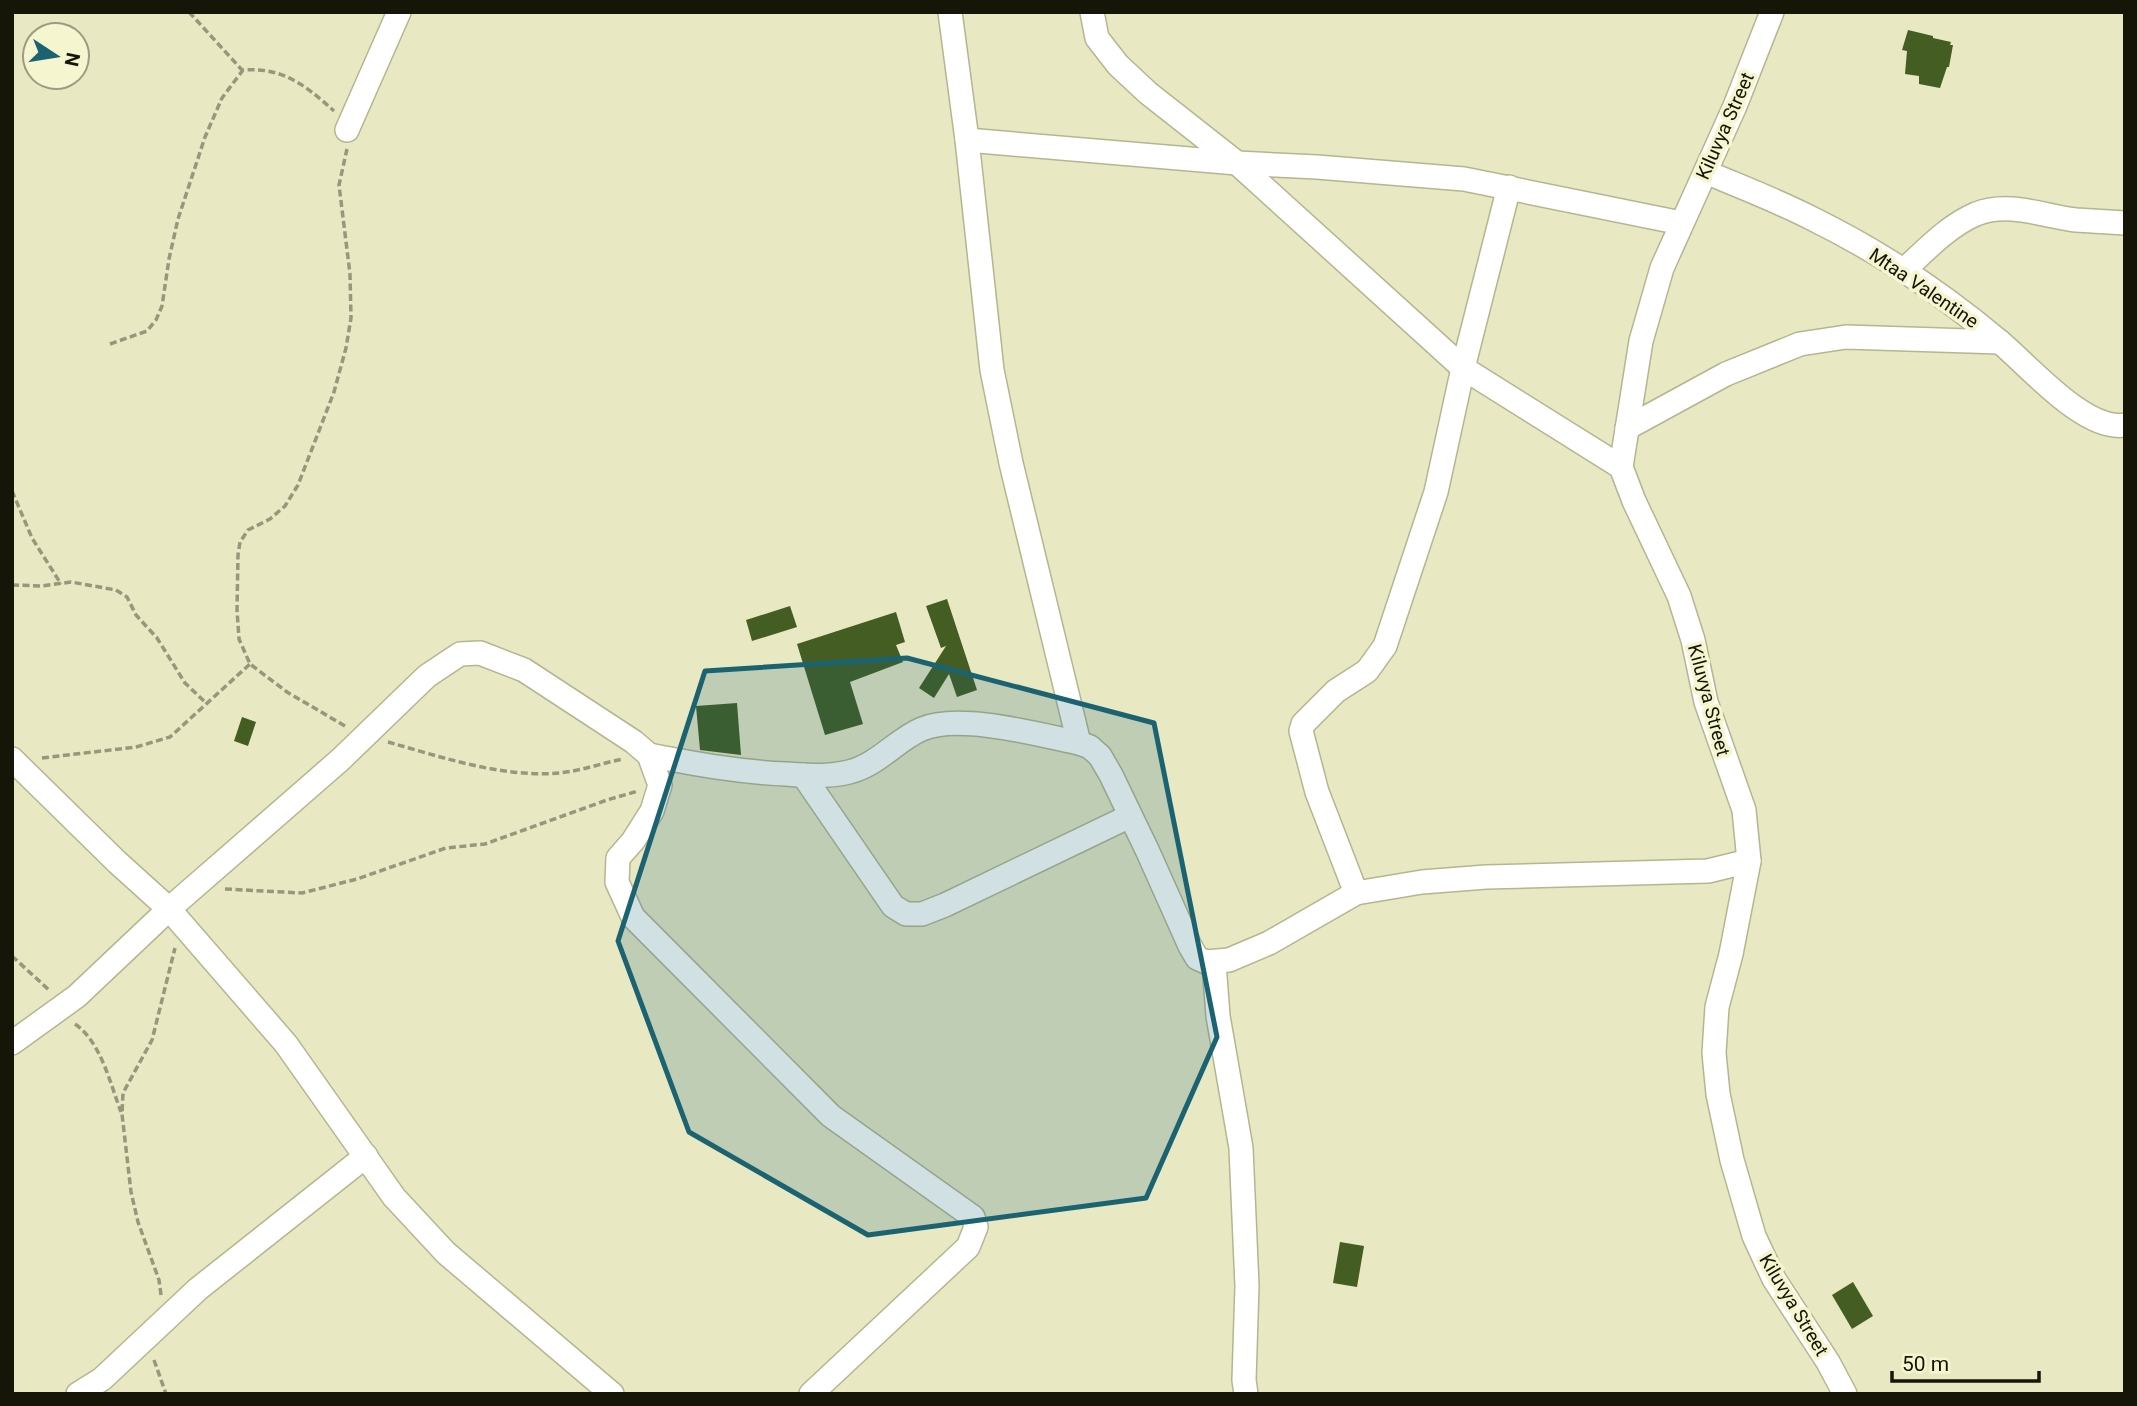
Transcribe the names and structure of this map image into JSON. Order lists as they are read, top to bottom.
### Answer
{
  "streets": {
    "street": ["Kiluvya Street", "Mtaa Valentine"]
  },
  "crossings": [
    ["Kiluvya Street", "Mtaa Valentine"]
  ],
  "scale_bar": "50 m",
  "north": "right"
}
